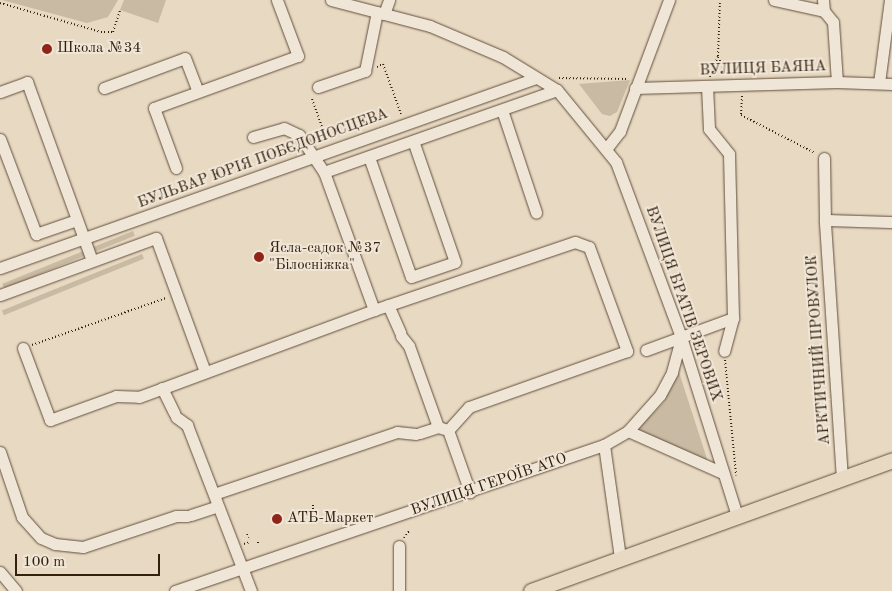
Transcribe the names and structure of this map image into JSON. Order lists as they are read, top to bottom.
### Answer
{
  "streets": {
    "street": [
      "ВУЛИЦЯ БАЯНА",
      "БУЛЬВАР ЮРІЯ ПОБЄДОНОСЦЕВА",
      "ВУЛИЦЯ БРАТІВ ЗЕРОВИХ",
      "АРКТИЧНИЙ ПРОВУЛОК",
      "ВУЛИЦЯ ГЕРОЇВ АТО"
    ]
  },
  "crossings": [
    ["ВУЛИЦЯ БРАТІВ ЗЕРОВИХ", "ВУЛИЦЯ ГЕРОЇВ АТО"]
  ],
  "places": ["Школа №34", "Ясла-садок №37 \"Білосніжка\"", "АТБ-Маркет"],
  "scale_bar": "100 m"
}
